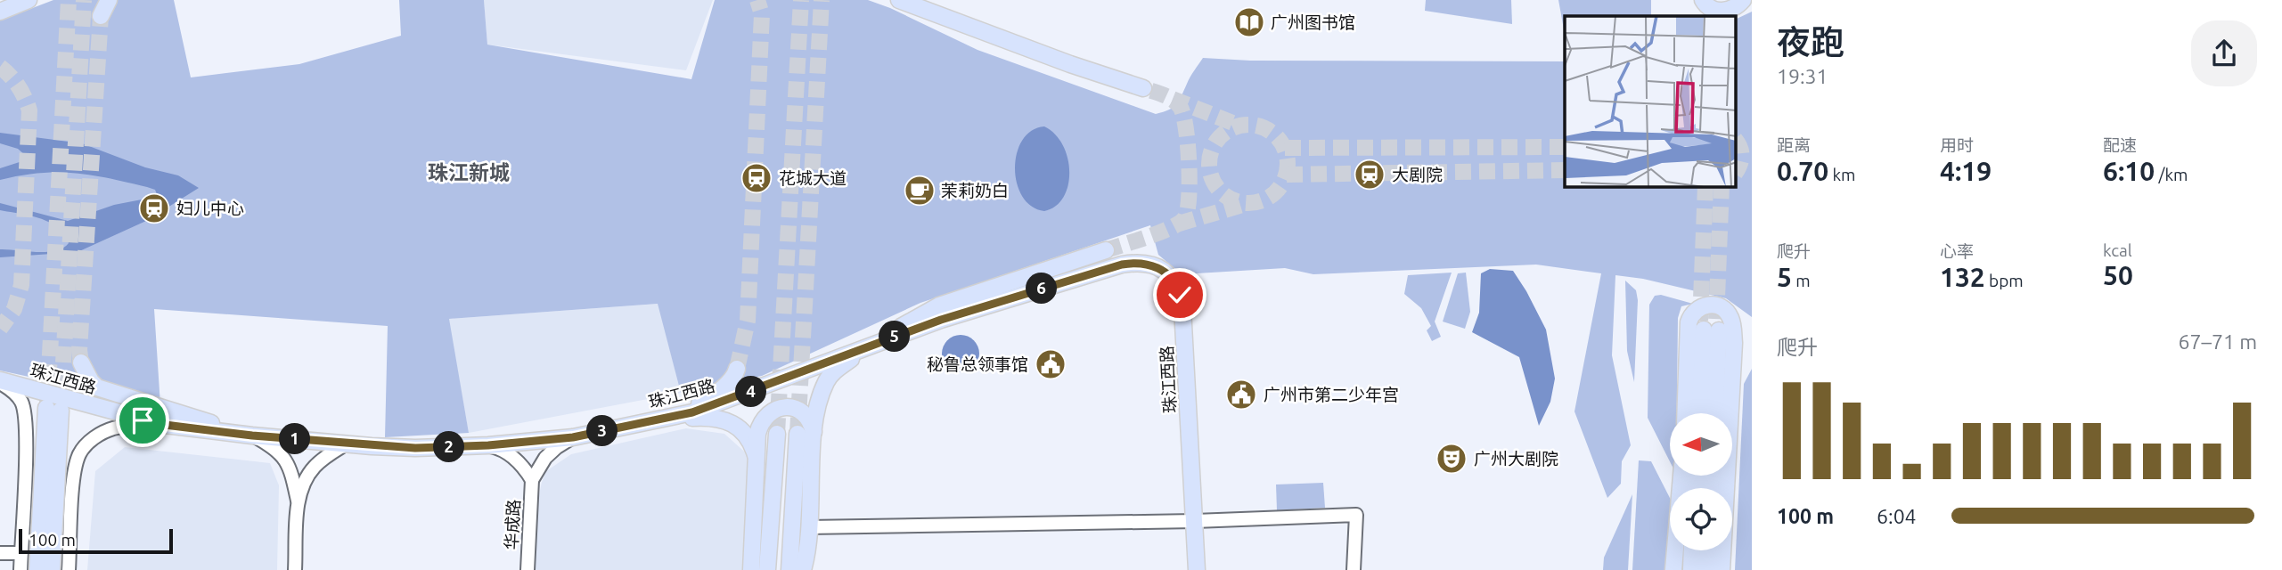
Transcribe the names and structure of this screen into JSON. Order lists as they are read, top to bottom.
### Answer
{
  "streets": {
    "main road": ["珠江西路"],
    "street": ["华成路"]
  },
  "districts": ["珠江新城"],
  "places": {
    "library": ["广州图书馆"],
    "station": ["大剧院", "花城大道", "妇儿中心"],
    "cafe": ["茉莉奶白"],
    "public building": ["秘鲁总领事馆", "广州市第二少年宫"],
    "theatre": ["广州大剧院"]
  },
  "scale_bar": "100 m",
  "north": "left",
  "page": {
    "heading": ["夜跑", "19:31"],
    "stats": [
      ["距离", "0.70 km"],
      ["用时", "4:19"],
      ["配速", "6:10 /km"],
      ["爬升", "5 m"],
      ["心率", "132 bpm"],
      ["kcal", "50"]
    ],
    "pins": [
      "6",
      "5",
      "4",
      "3",
      "1",
      "2"
    ],
    "chart": ["爬升", "67–71 m"],
    "list": [
      {
        "name": "100 m",
        "note": "6:04"
      }
    ],
    "scale": "100 m"
  }
}
